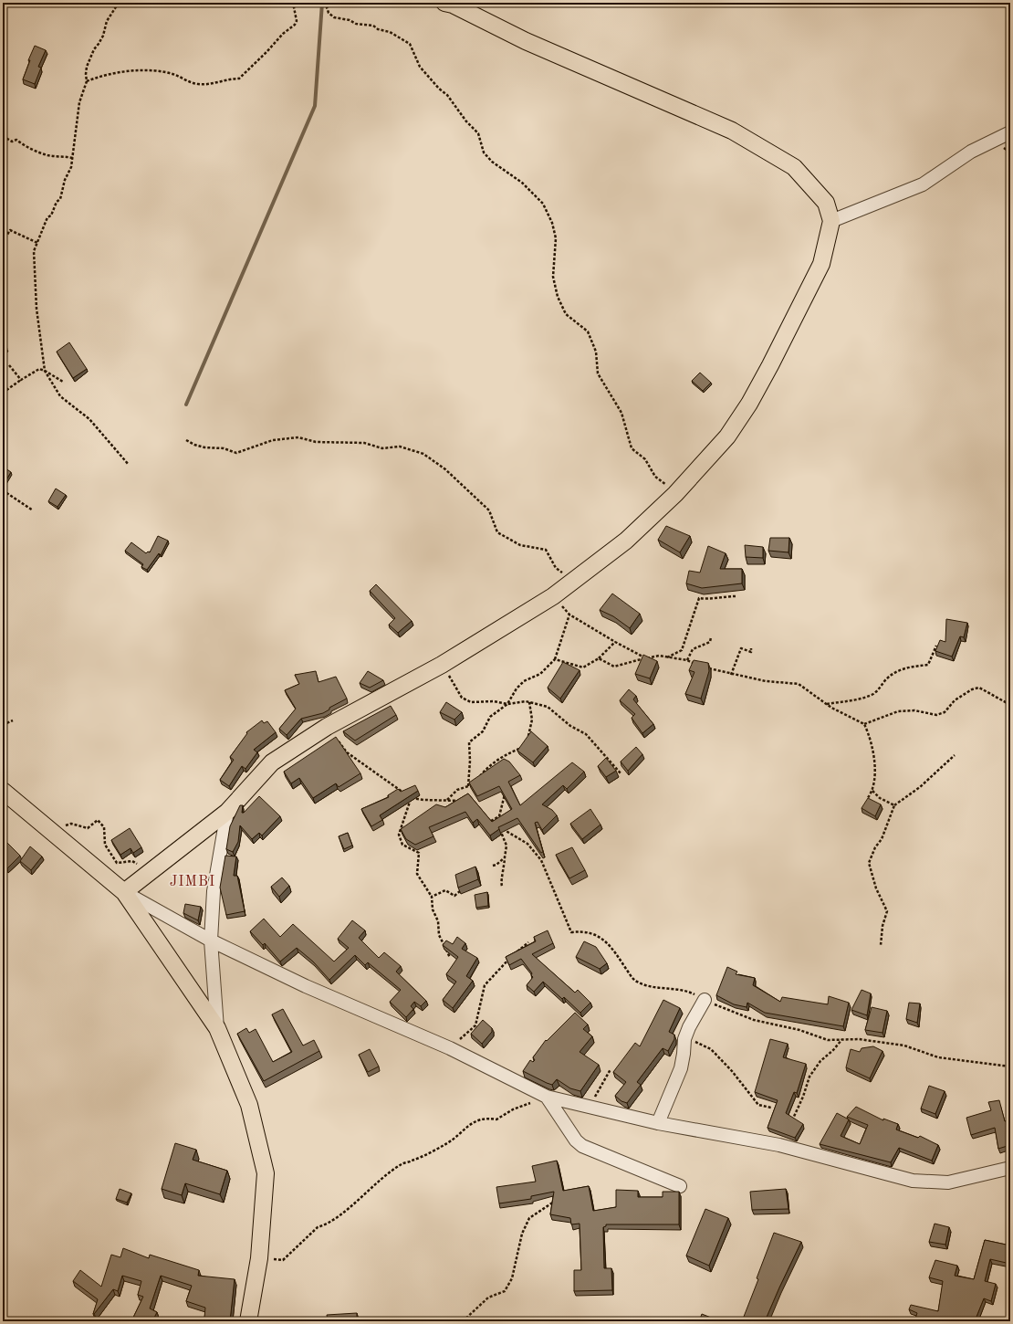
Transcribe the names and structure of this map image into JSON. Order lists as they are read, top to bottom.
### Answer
{
  "districts": ["JIMBI"]
}
